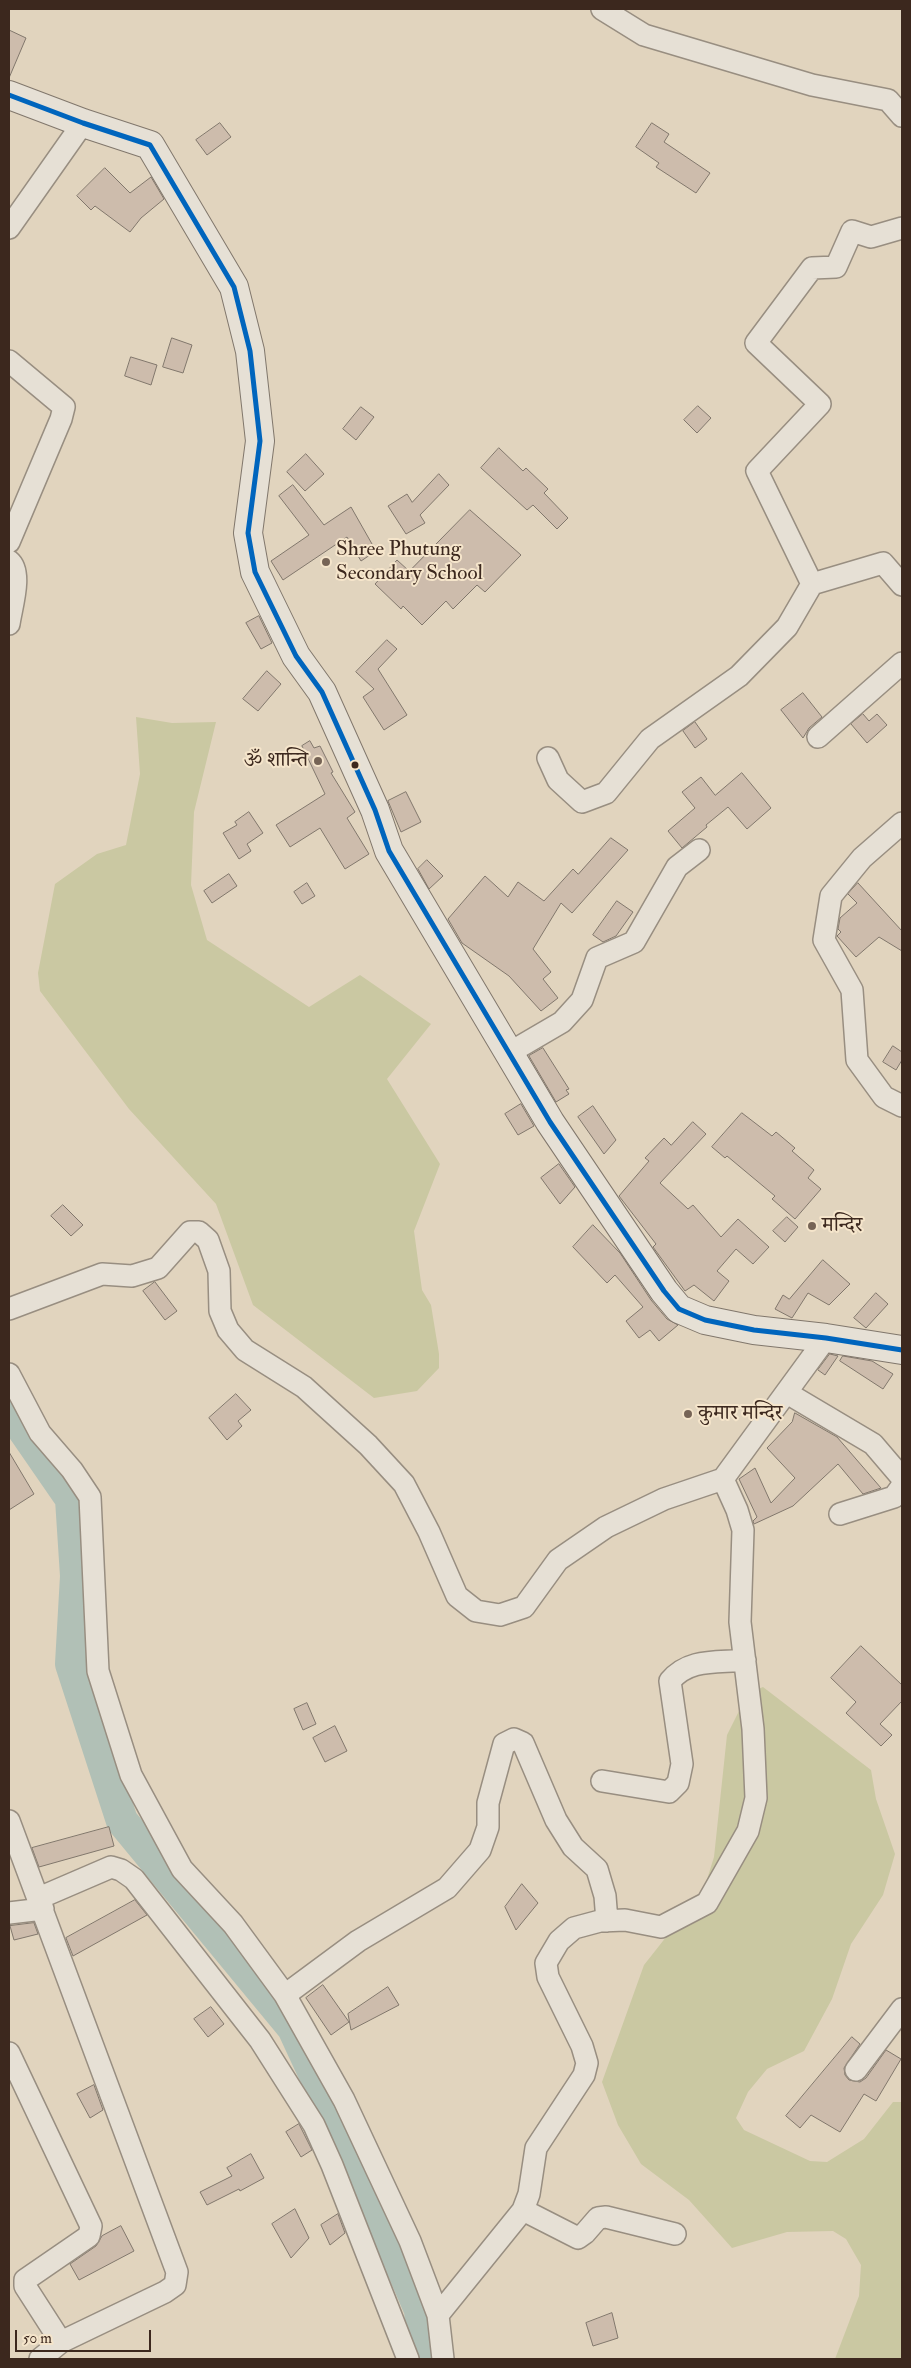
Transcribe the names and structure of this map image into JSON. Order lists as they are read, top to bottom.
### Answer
{
  "places": [
    "Shree Phutung Secondary School",
    "ॐ शान्ति",
    "मन्दिर",
    "कुमार मन्दिर"
  ],
  "scale_bar": "50 m"
}
